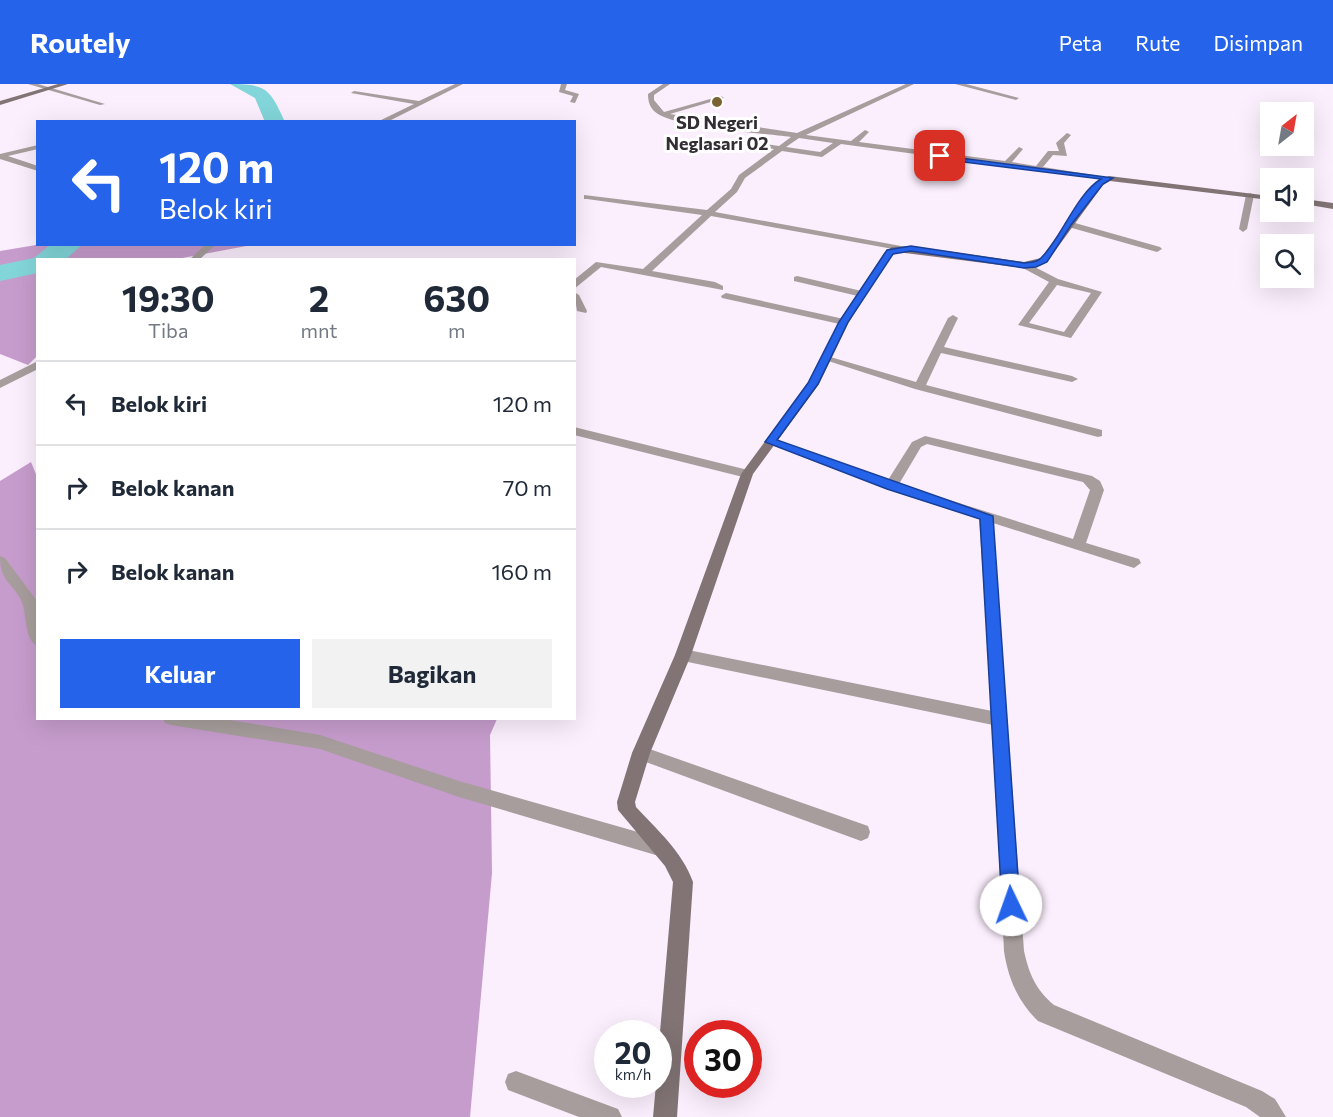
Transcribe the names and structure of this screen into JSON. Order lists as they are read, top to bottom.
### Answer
{
  "places": ["SD Negeri Neglasari 02"],
  "north": "top right",
  "page": {
    "header": "Routely",
    "nav": ["Peta", "Rute", "Disimpan"],
    "turn": ["120 m", "Belok kiri"],
    "eta": [
      "19:30",
      "Tiba",
      "2",
      "mnt",
      "630",
      "m"
    ],
    "list": [
      {
        "name": "Belok kiri",
        "value": "120 m"
      },
      {
        "name": "Belok kanan",
        "value": "70 m"
      },
      {
        "name": "Belok kanan",
        "value": "160 m"
      }
    ],
    "buttons": ["Keluar", "Bagikan"],
    "speed": "20 km/h",
    "limit": "30"
  }
}
